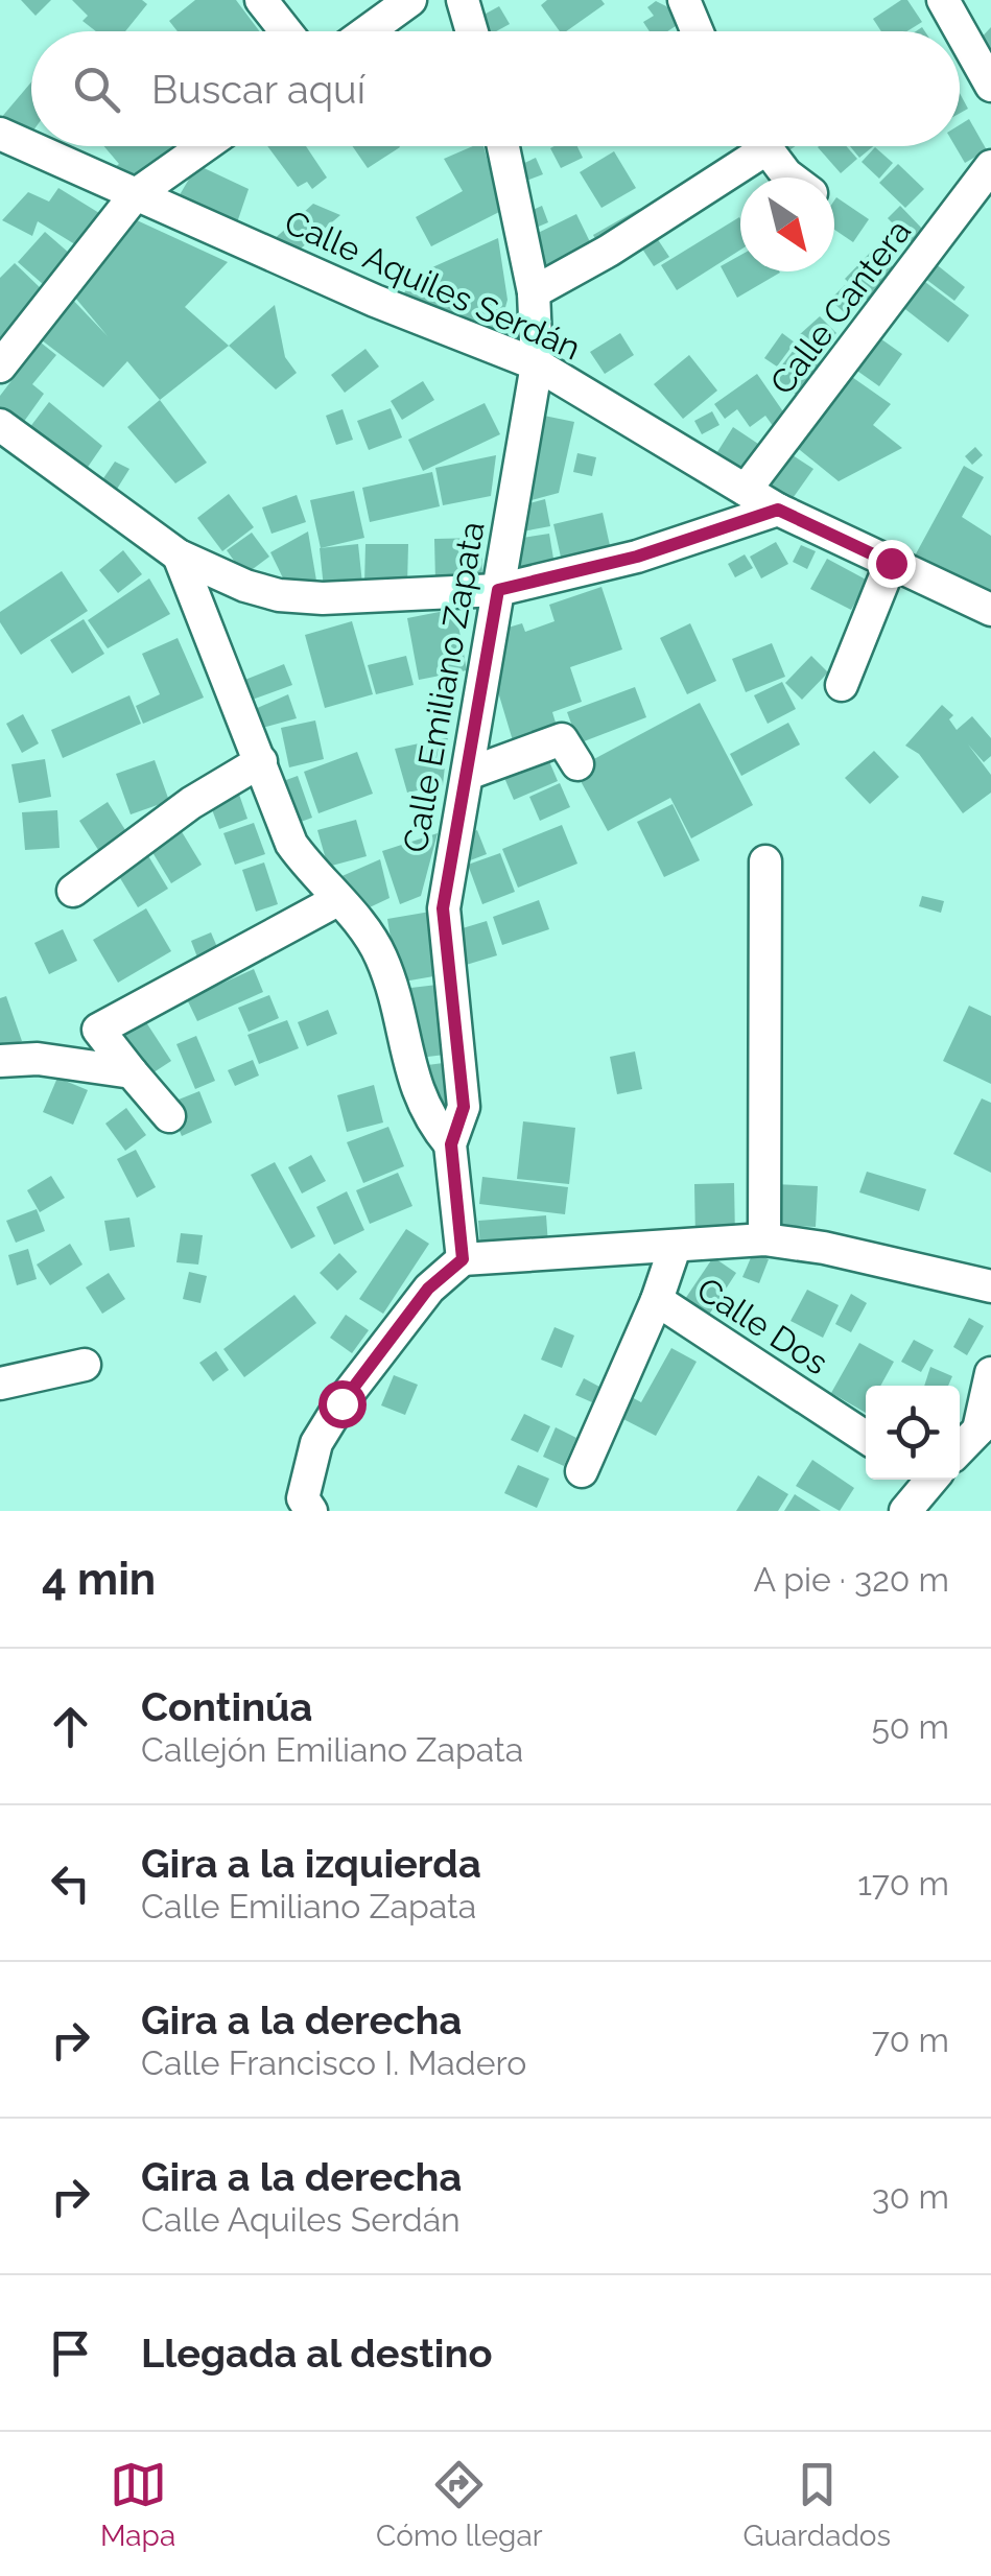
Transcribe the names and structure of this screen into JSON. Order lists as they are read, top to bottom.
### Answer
{
  "streets": {
    "street": [
      "Calle Aquiles Serdán",
      "Calle Cantera",
      "Calle Emiliano Zapata",
      "Calle Dos"
    ]
  },
  "crossings": [
    ["Calle Aquiles Serdán", "Calle Cantera"],
    ["Calle Aquiles Serdán", "Calle Emiliano Zapata"]
  ],
  "north": "bottom right",
  "page": {
    "search": "Buscar aquí",
    "heading": ["4 min", "A pie · 320 m"],
    "list": [
      ["Continúa", "Callejón Emiliano Zapata", "50 m"],
      ["Gira a la izquierda", "Calle Emiliano Zapata", "170 m"],
      ["Gira a la derecha", "Calle Francisco I. Madero", "70 m"],
      ["Gira a la derecha", "Calle Aquiles Serdán", "30 m"],
      "Llegada al destino"
    ],
    "nav": ["Mapa", "Cómo llegar", "Guardados"]
  }
}
